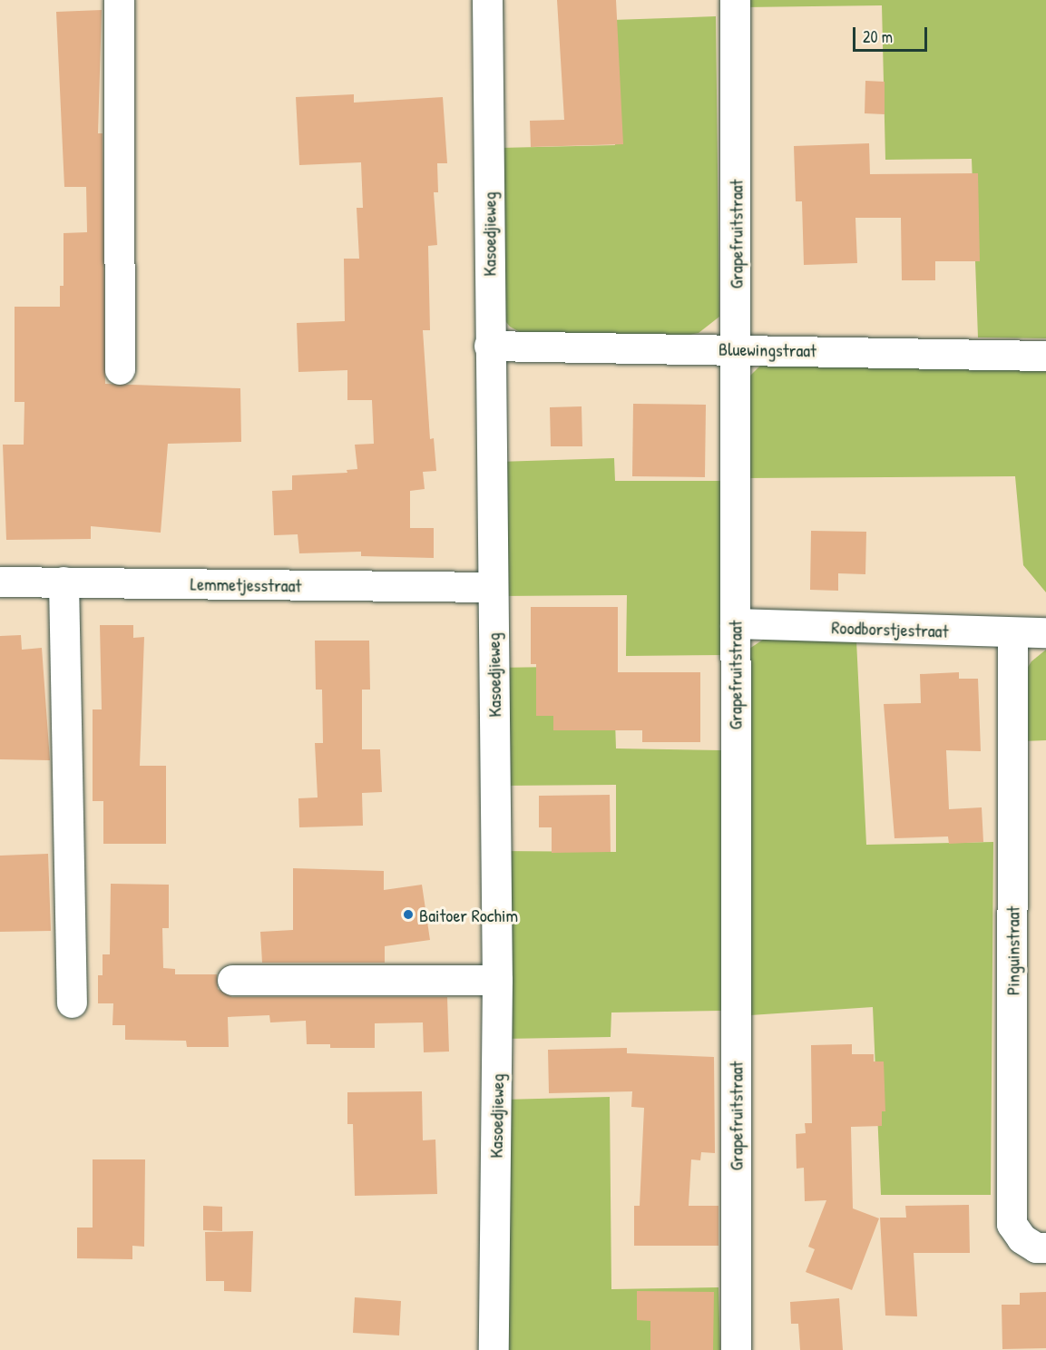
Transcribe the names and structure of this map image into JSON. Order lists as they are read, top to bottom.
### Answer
{
  "streets": {
    "street": [
      "Kasoedjieweg",
      "Grapefruitstraat",
      "Bluewingstraat",
      "Lemmetjesstraat",
      "Roodborstjestraat",
      "Pinguinstraat"
    ]
  },
  "crossings": [
    ["Kasoedjieweg", "Bluewingstraat"],
    ["Kasoedjieweg", "Lemmetjesstraat"],
    ["Grapefruitstraat", "Bluewingstraat"],
    ["Grapefruitstraat", "Roodborstjestraat"],
    ["Roodborstjestraat", "Pinguinstraat"]
  ],
  "places": ["Baitoer Rochim"],
  "scale_bar": "20 m"
}
